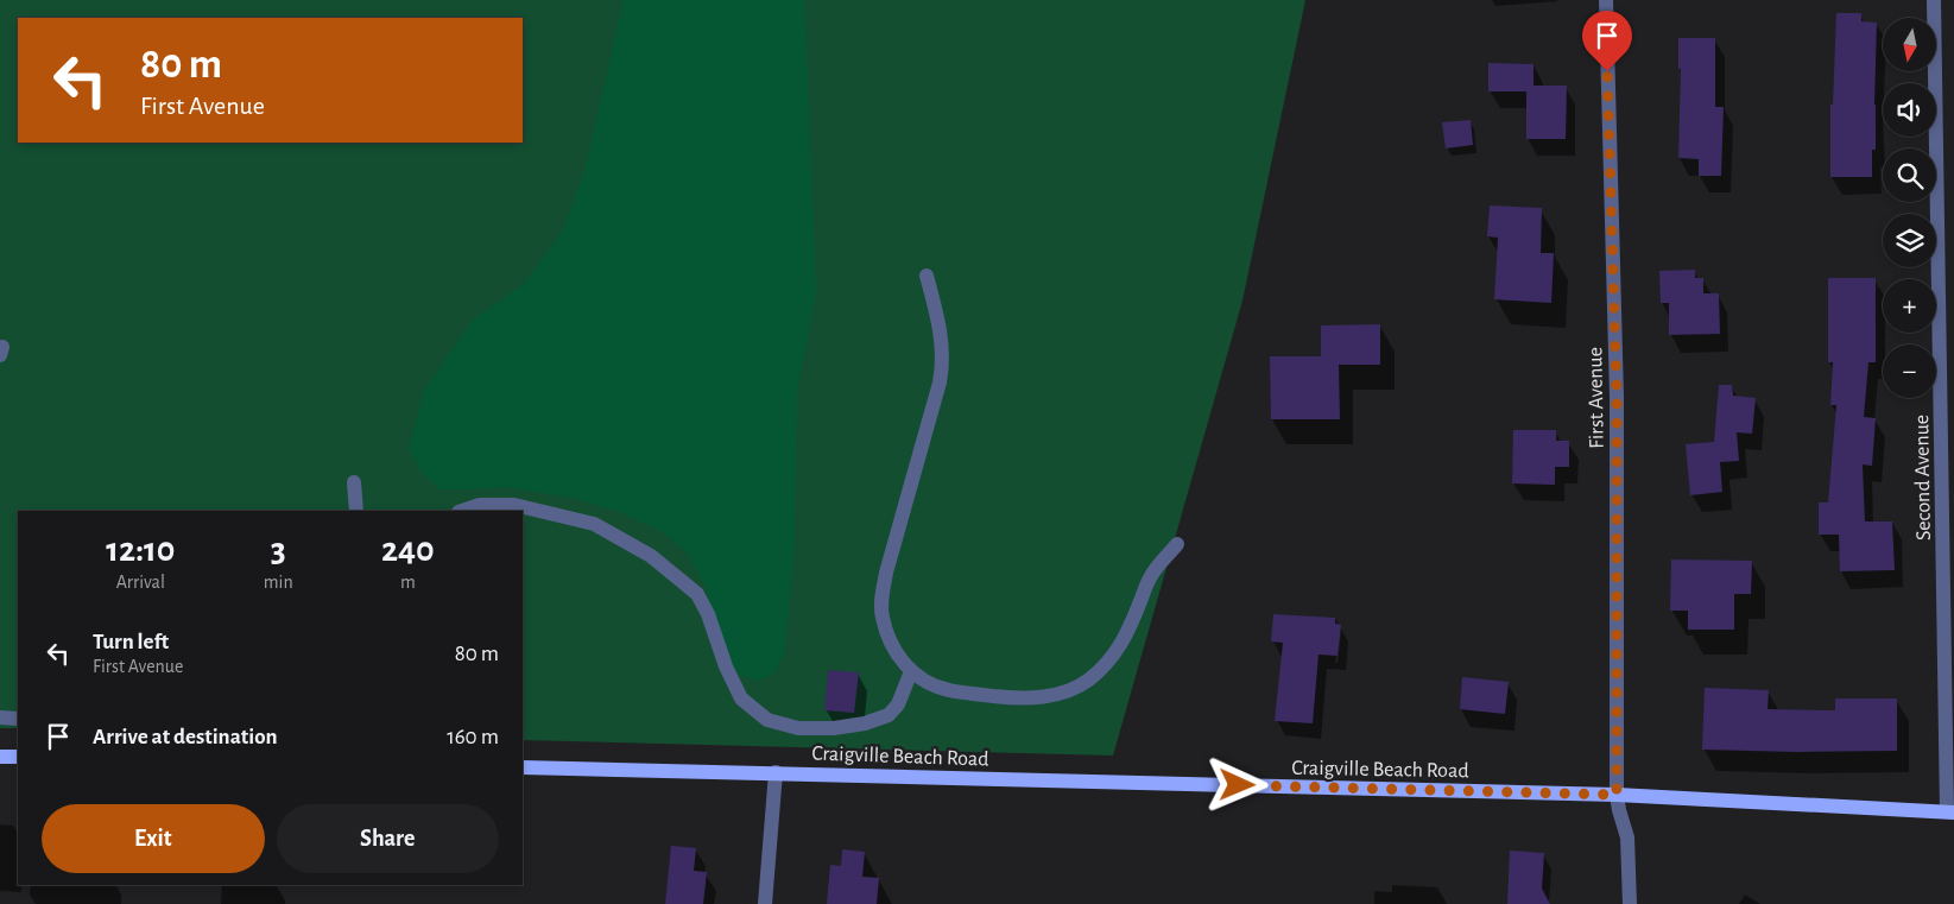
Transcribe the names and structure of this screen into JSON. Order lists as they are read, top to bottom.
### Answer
{
  "streets": {
    "main road": ["Craigville Beach Road"],
    "street": ["First Avenue", "Second Avenue"]
  },
  "crossings": [
    ["First Avenue", "Craigville Beach Road"],
    ["Second Avenue", "Craigville Beach Road"]
  ],
  "north": "bottom",
  "page": {
    "map_buttons": ["+", "−"],
    "turn": ["80 m", "First Avenue"],
    "eta": [
      "12:10",
      "Arrival",
      "3",
      "min",
      "240",
      "m"
    ],
    "list": [
      {
        "name": "Turn left",
        "note": "First Avenue",
        "value": "80 m"
      },
      {
        "name": "Arrive at destination",
        "value": "160 m"
      }
    ],
    "buttons": ["Exit", "Share"]
  }
}
